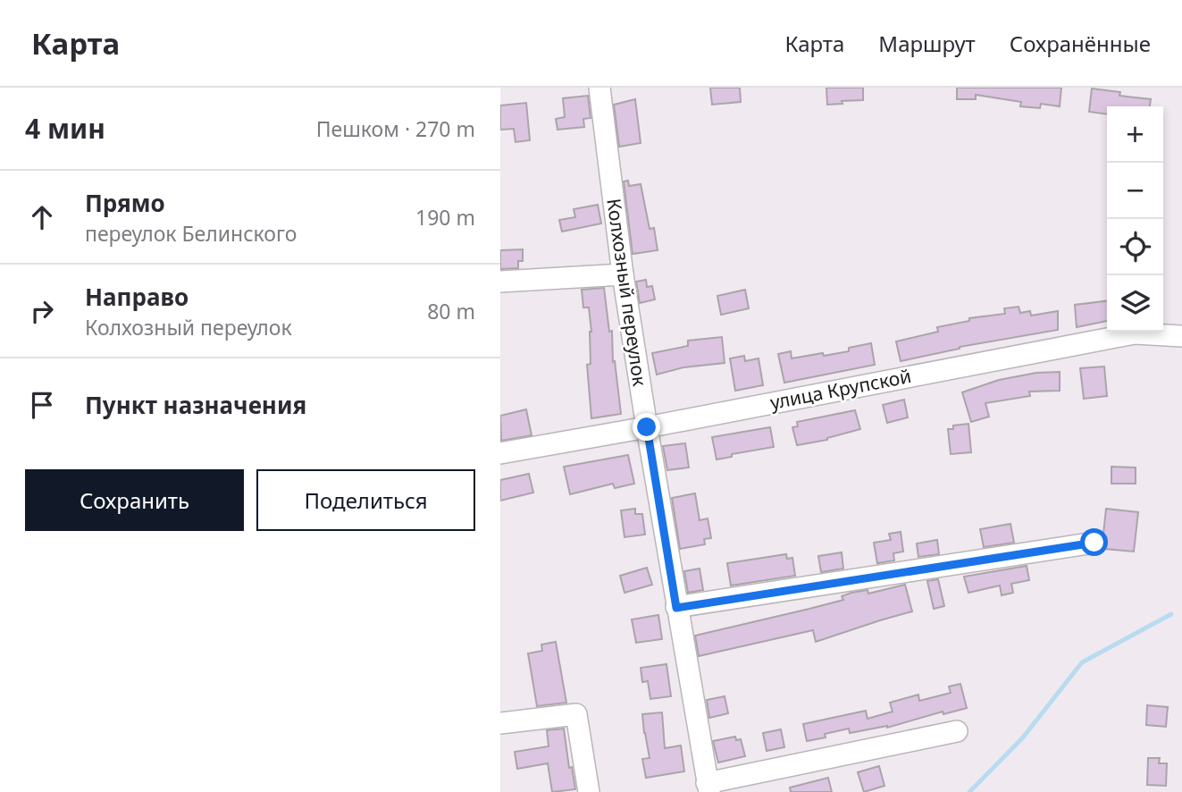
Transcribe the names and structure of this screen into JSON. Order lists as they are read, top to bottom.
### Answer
{
  "streets": {
    "street": ["Колхозный переулок", "улица Крупской"]
  },
  "crossings": [
    ["Колхозный переулок", "улица Крупской"]
  ],
  "page": {
    "header": "Карта",
    "nav": ["Карта", "Маршрут", "Сохранённые"],
    "heading": ["4 мин", "Пешком · 270 m"],
    "map_buttons": ["+", "−"],
    "list": [
      ["Прямо", "переулок Белинского", "190 m"],
      ["Направо", "Колхозный переулок", "80 m"],
      "Пункт назначения"
    ],
    "buttons": ["Сохранить", "Поделиться"]
  }
}
